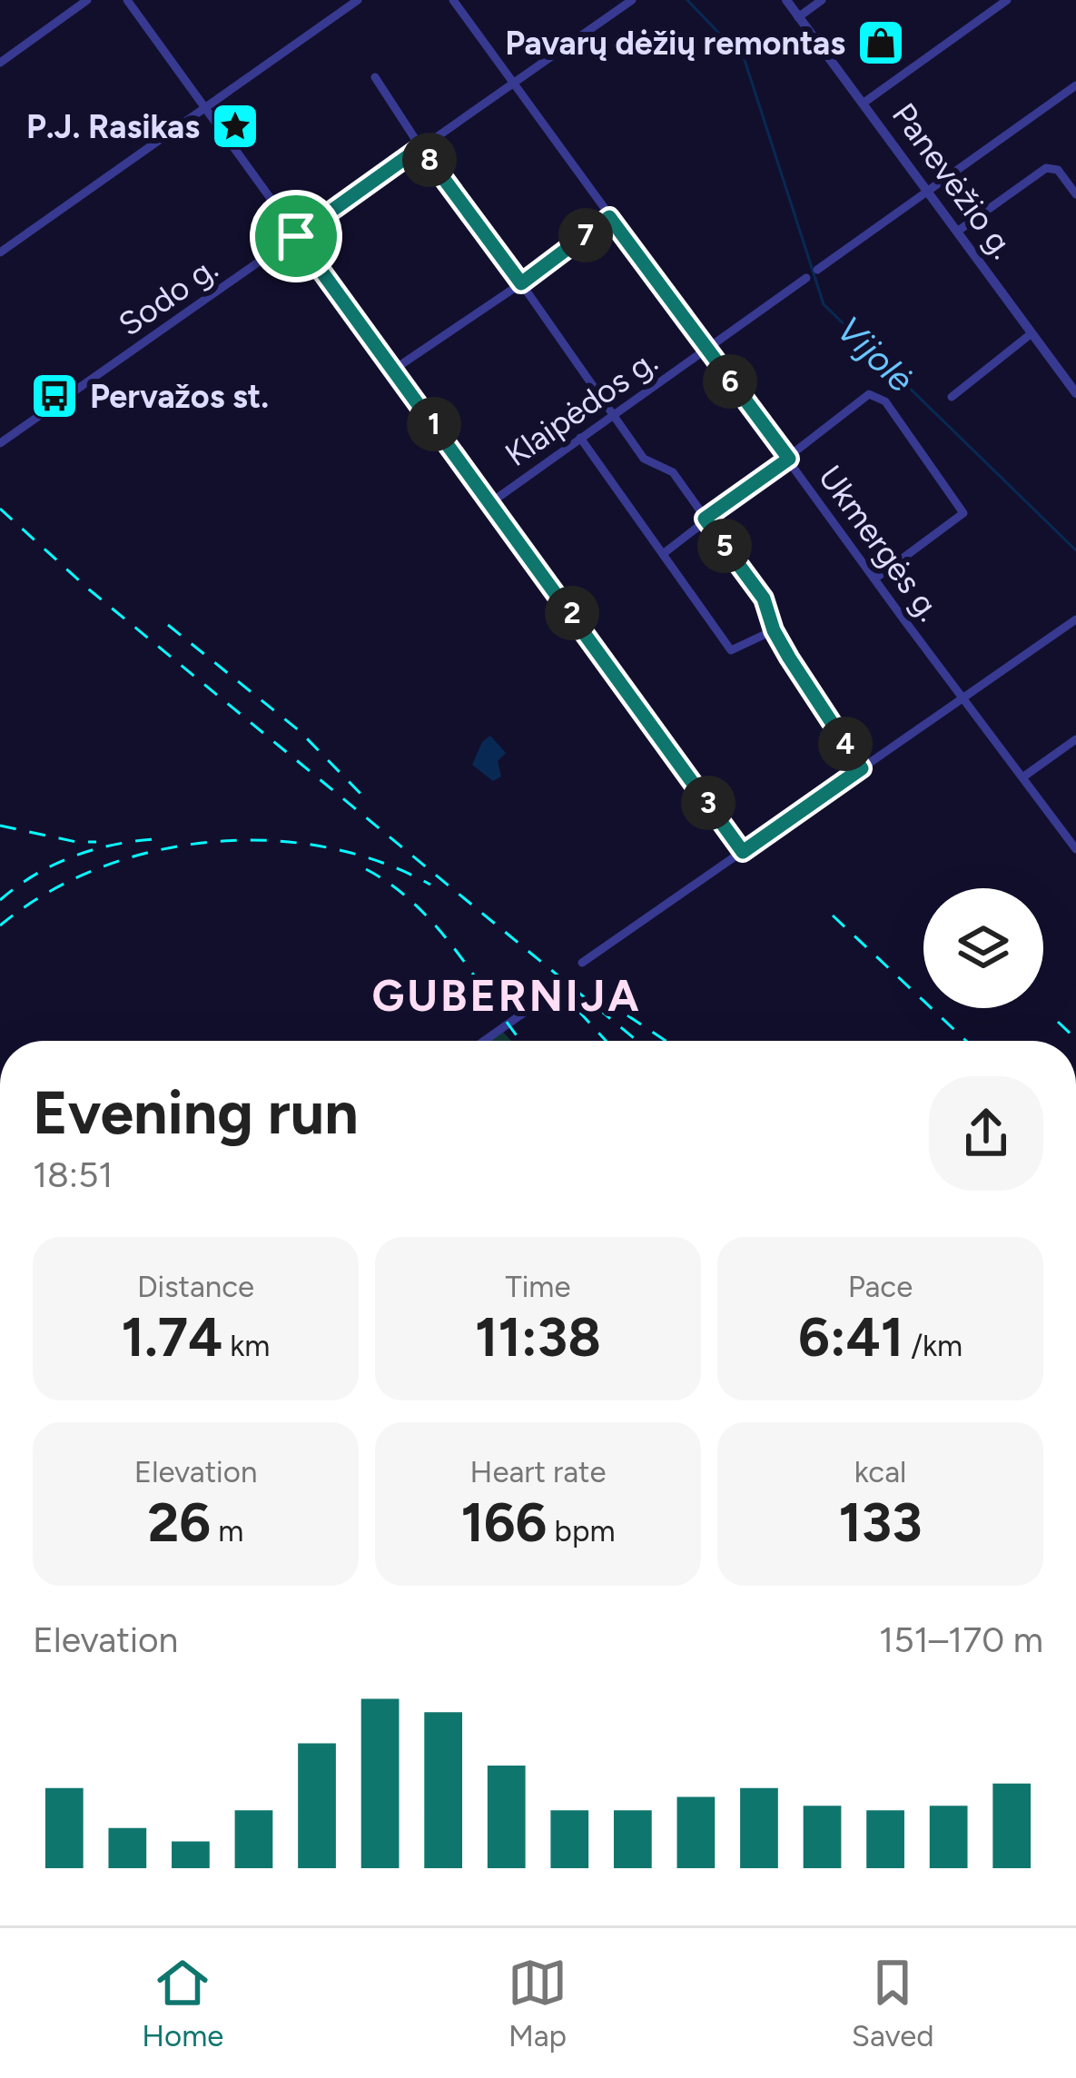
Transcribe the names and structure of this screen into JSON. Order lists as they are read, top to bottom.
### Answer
{
  "streets": {
    "street": [
      "Panevėžio g.",
      "Sodo g.",
      "Klaipėdos g.",
      "Ukmergės g."
    ]
  },
  "crossings": [
    ["Sodo g.", "Ukmergės g."],
    ["Klaipėdos g.", "Ukmergės g."]
  ],
  "districts": ["GUBERNIJA"],
  "water": ["Vijolė"],
  "places": {
    "shop": ["Pavarų dėžių remontas"],
    "place": ["P.J. Rasikas"],
    "bus stop": ["Pervažos st."]
  },
  "page": {
    "pins": [
      "8",
      "7",
      "6",
      "1",
      "5",
      "2",
      "4",
      "3"
    ],
    "heading": ["Evening run", "18:51"],
    "stats": [
      ["Distance", "1.74 km"],
      ["Time", "11:38"],
      ["Pace", "6:41 /km"],
      ["Elevation", "26 m"],
      ["Heart rate", "166 bpm"],
      ["kcal", "133"]
    ],
    "chart": ["Elevation", "151–170 m"],
    "tabs": ["Home", "Map", "Saved"]
  }
}
